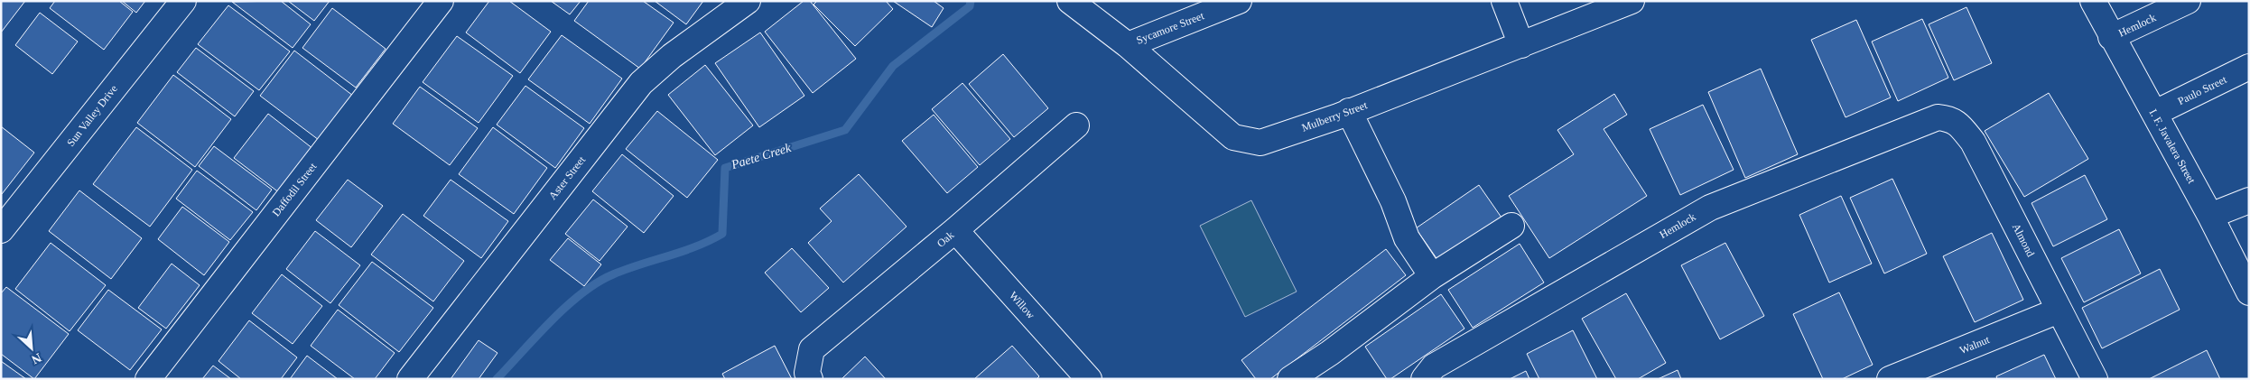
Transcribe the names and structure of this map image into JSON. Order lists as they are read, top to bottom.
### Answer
{
  "streets": {
    "street": [
      "Hemlock",
      "Sycamore Street",
      "Paulo Street",
      "Sun Valley Drive",
      "Mulberry Street",
      "I. F. Javalera Street",
      "Aster Street",
      "Daffodil Street",
      "Oak",
      "Almond",
      "Willow",
      "Walnut"
    ]
  },
  "crossings": [
    ["Hemlock", "I. F. Javalera Street"],
    ["Hemlock", "Almond"],
    ["Sycamore Street", "Mulberry Street"],
    ["Paulo Street", "I. F. Javalera Street"],
    ["Oak", "Willow"],
    ["Almond", "Walnut"]
  ],
  "water": ["Paete Creek"],
  "north": "bottom right"
}
